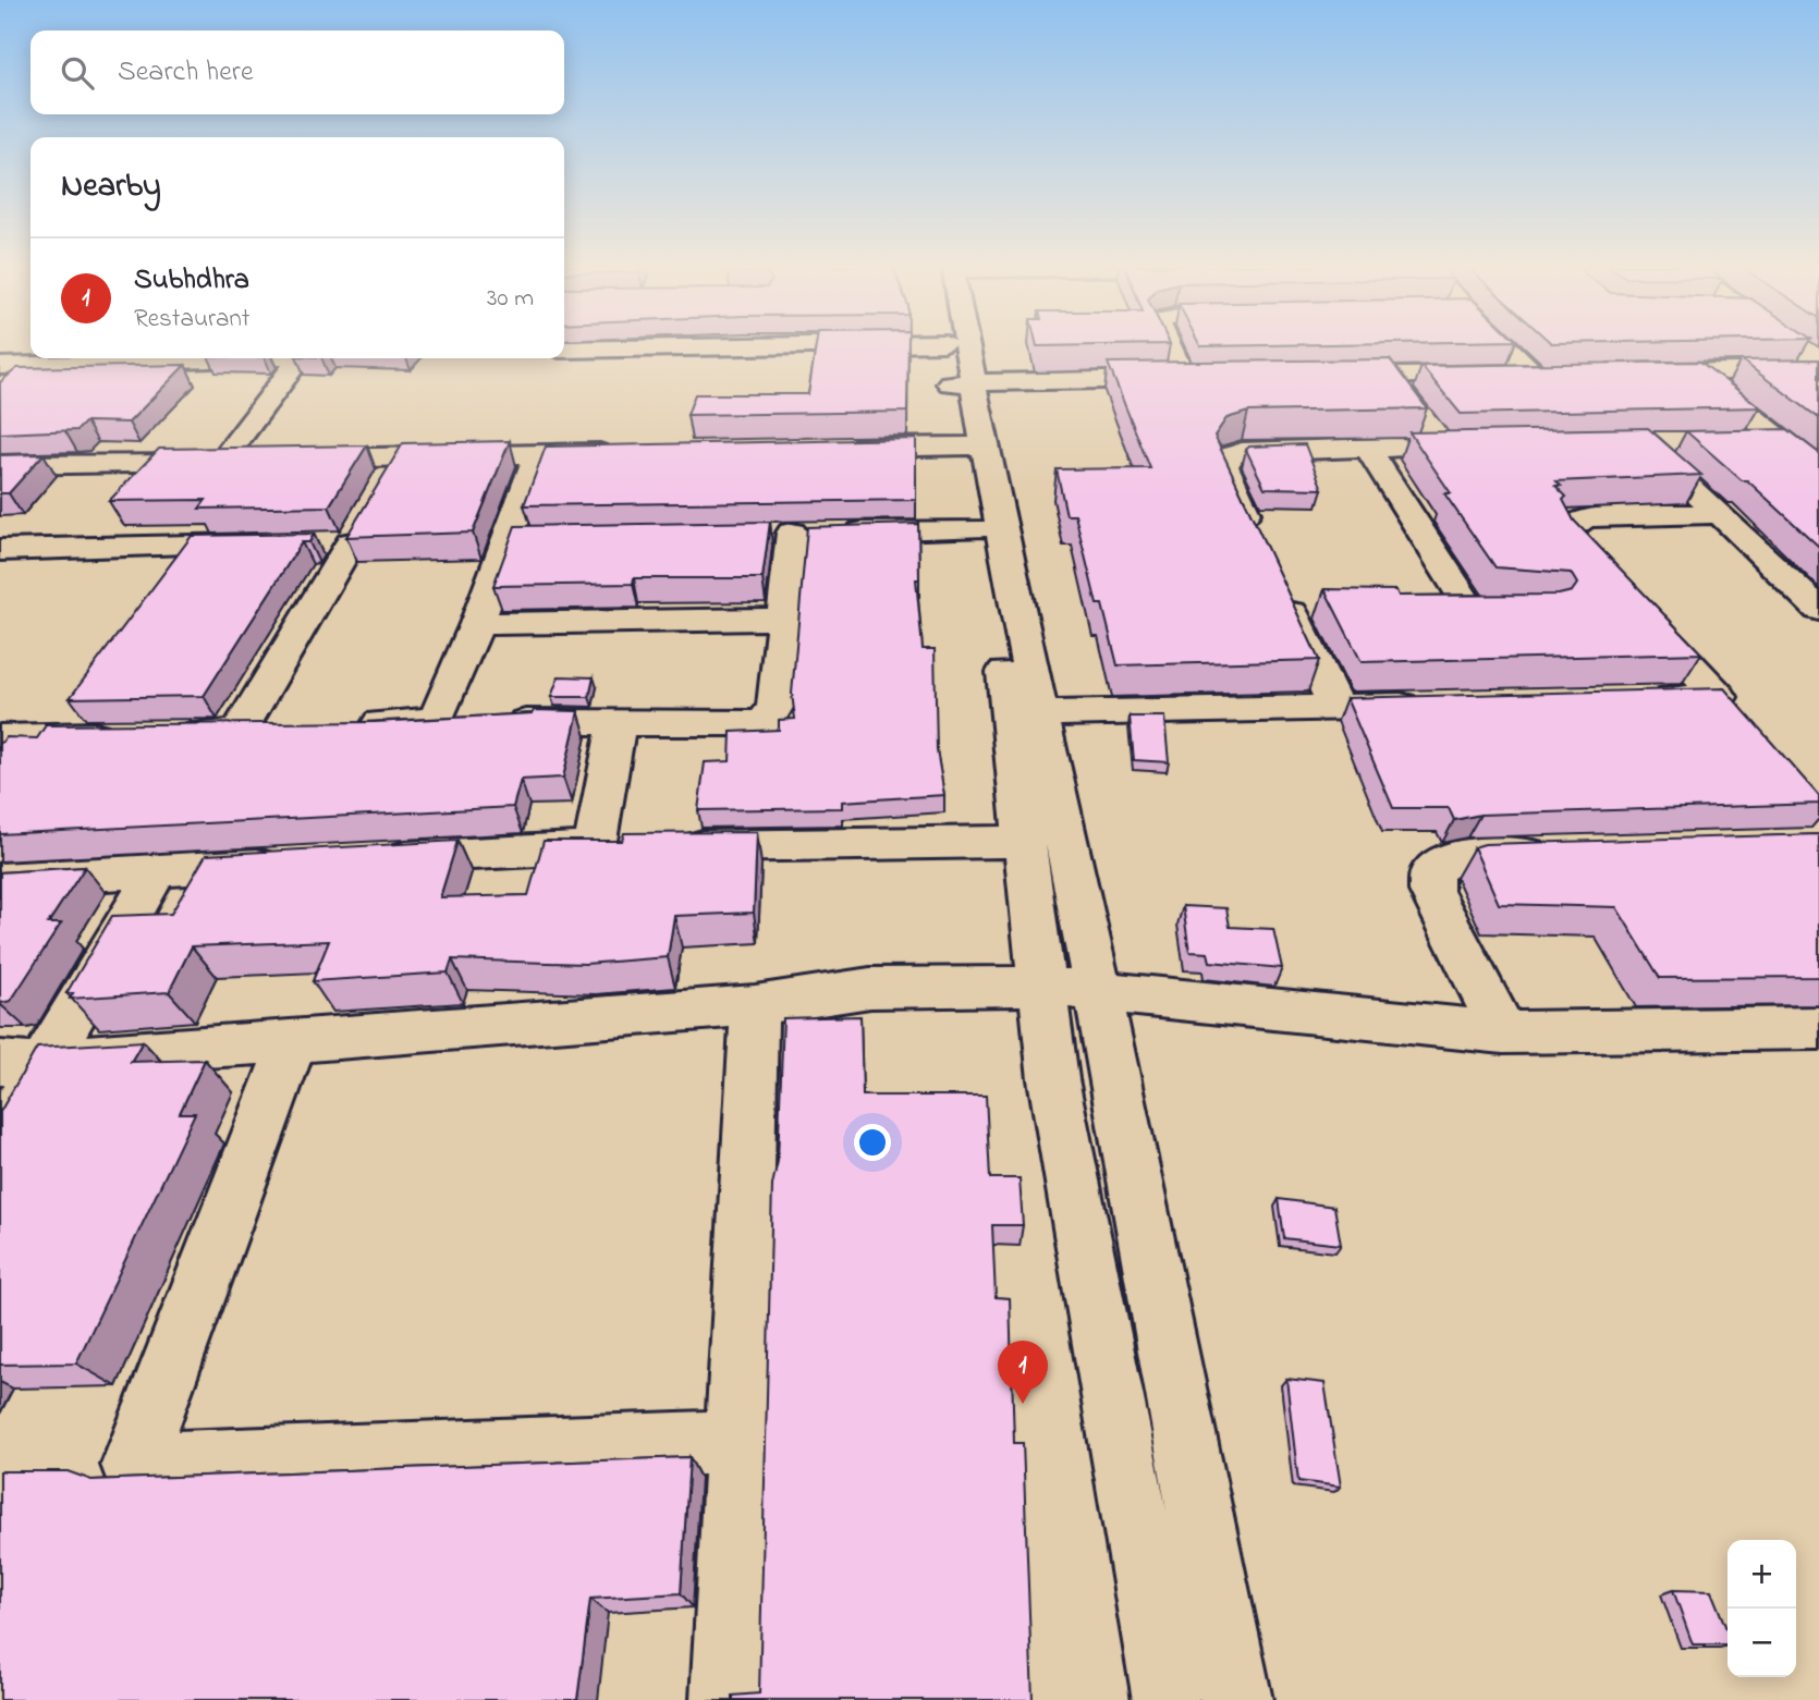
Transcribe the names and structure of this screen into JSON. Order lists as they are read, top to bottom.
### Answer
{
  "page": {
    "search": "Search here",
    "heading": "Nearby",
    "list": [
      {
        "mark": "1",
        "name": "Subhdhra",
        "note": "Restaurant",
        "value": "30 m"
      }
    ],
    "pins": "1",
    "map_buttons": ["+", "−"]
  }
}
